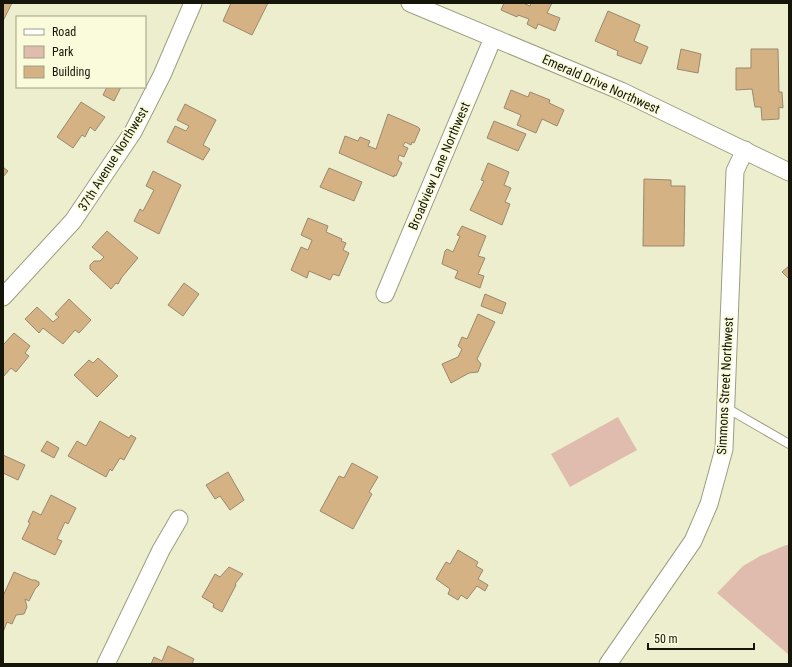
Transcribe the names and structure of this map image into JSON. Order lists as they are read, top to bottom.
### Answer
{
  "streets": {
    "street": [
      "Emerald Drive Northwest",
      "37th Avenue Northwest",
      "Broadview Lane Northwest",
      "Simmons Street Northwest"
    ]
  },
  "crossings": [
    ["Emerald Drive Northwest", "Broadview Lane Northwest"],
    ["Emerald Drive Northwest", "Simmons Street Northwest"]
  ],
  "legend": ["Road", "Park", "Building"],
  "scale_bar": "50 m"
}
